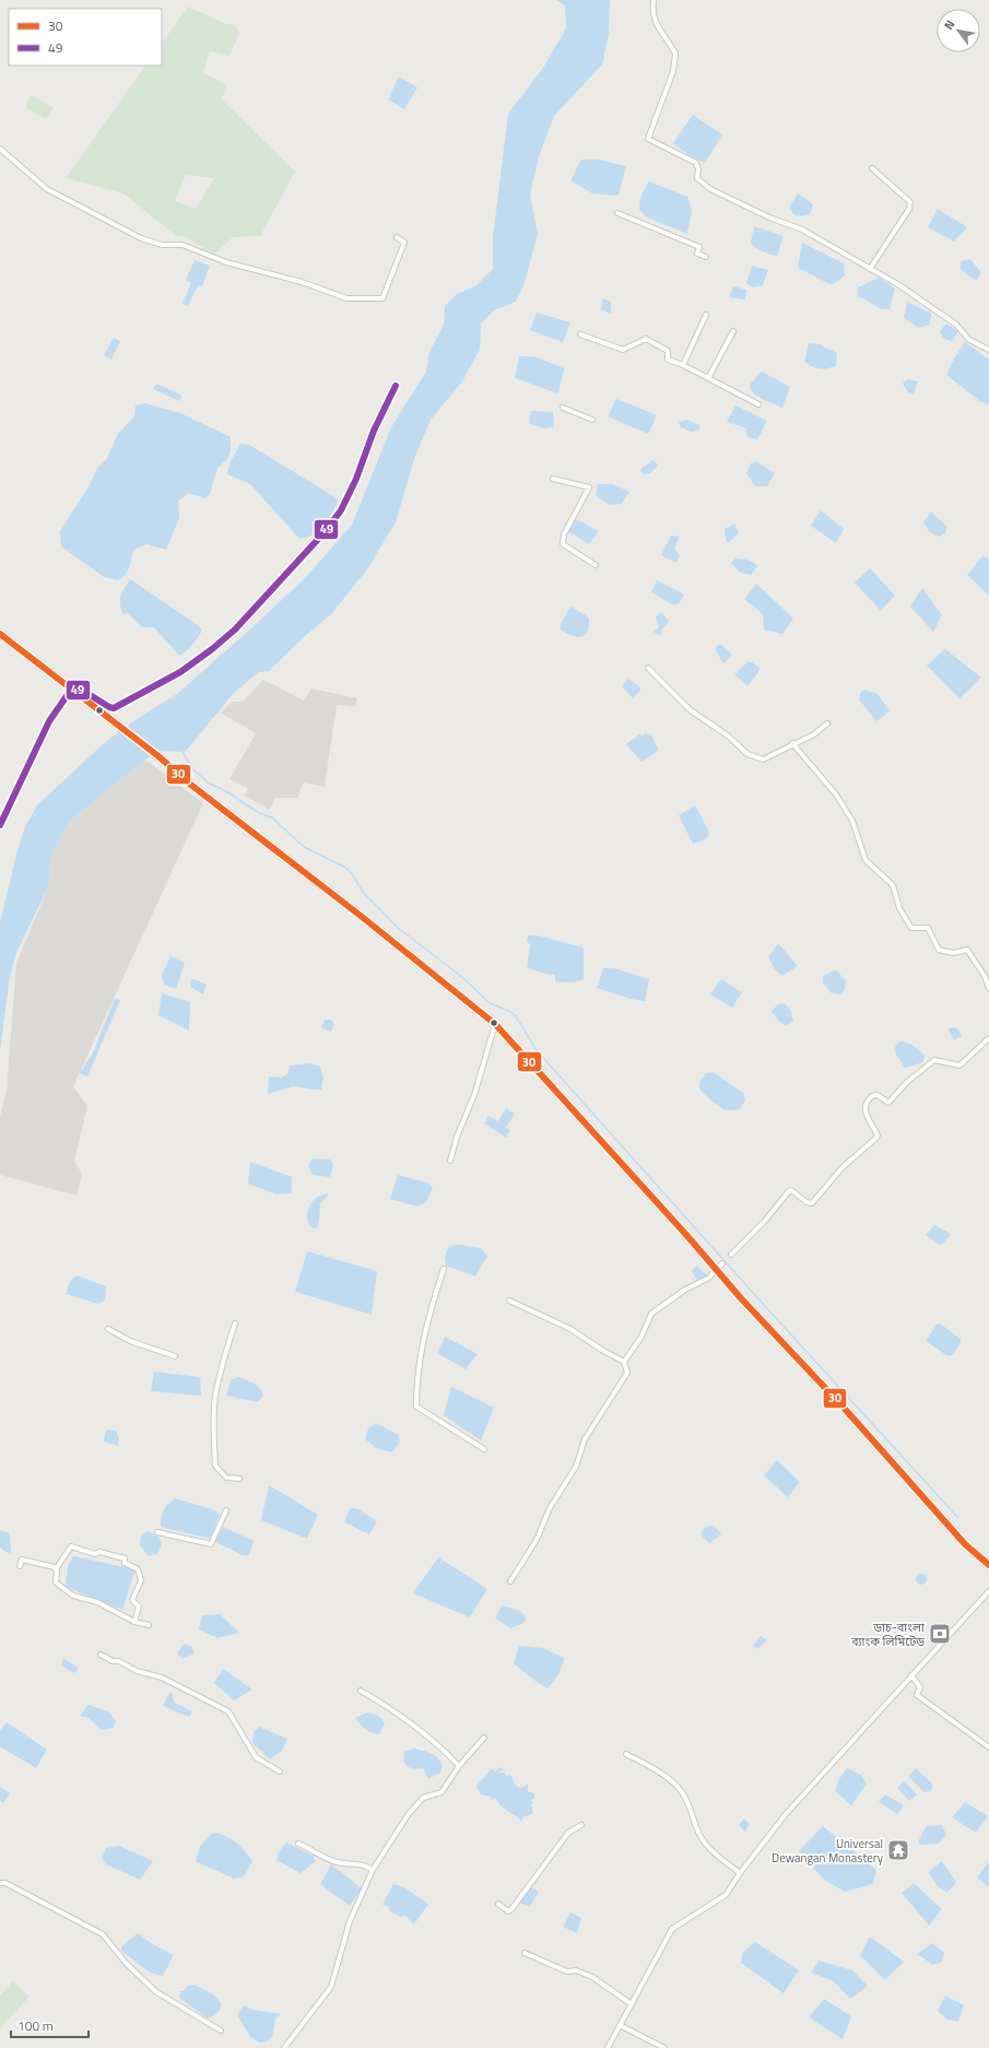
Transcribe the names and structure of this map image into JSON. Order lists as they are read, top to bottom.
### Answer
{
  "places": {
    "bank": ["ডাচ-বাংলা ব্যাংক লিমিটেড"],
    "temple": ["Universal Dewangan Monastery"]
  },
  "lines": ["transit line 49", "transit line 30"],
  "legend": ["30", "49"],
  "scale_bar": "100 m",
  "north": "top left"
}
